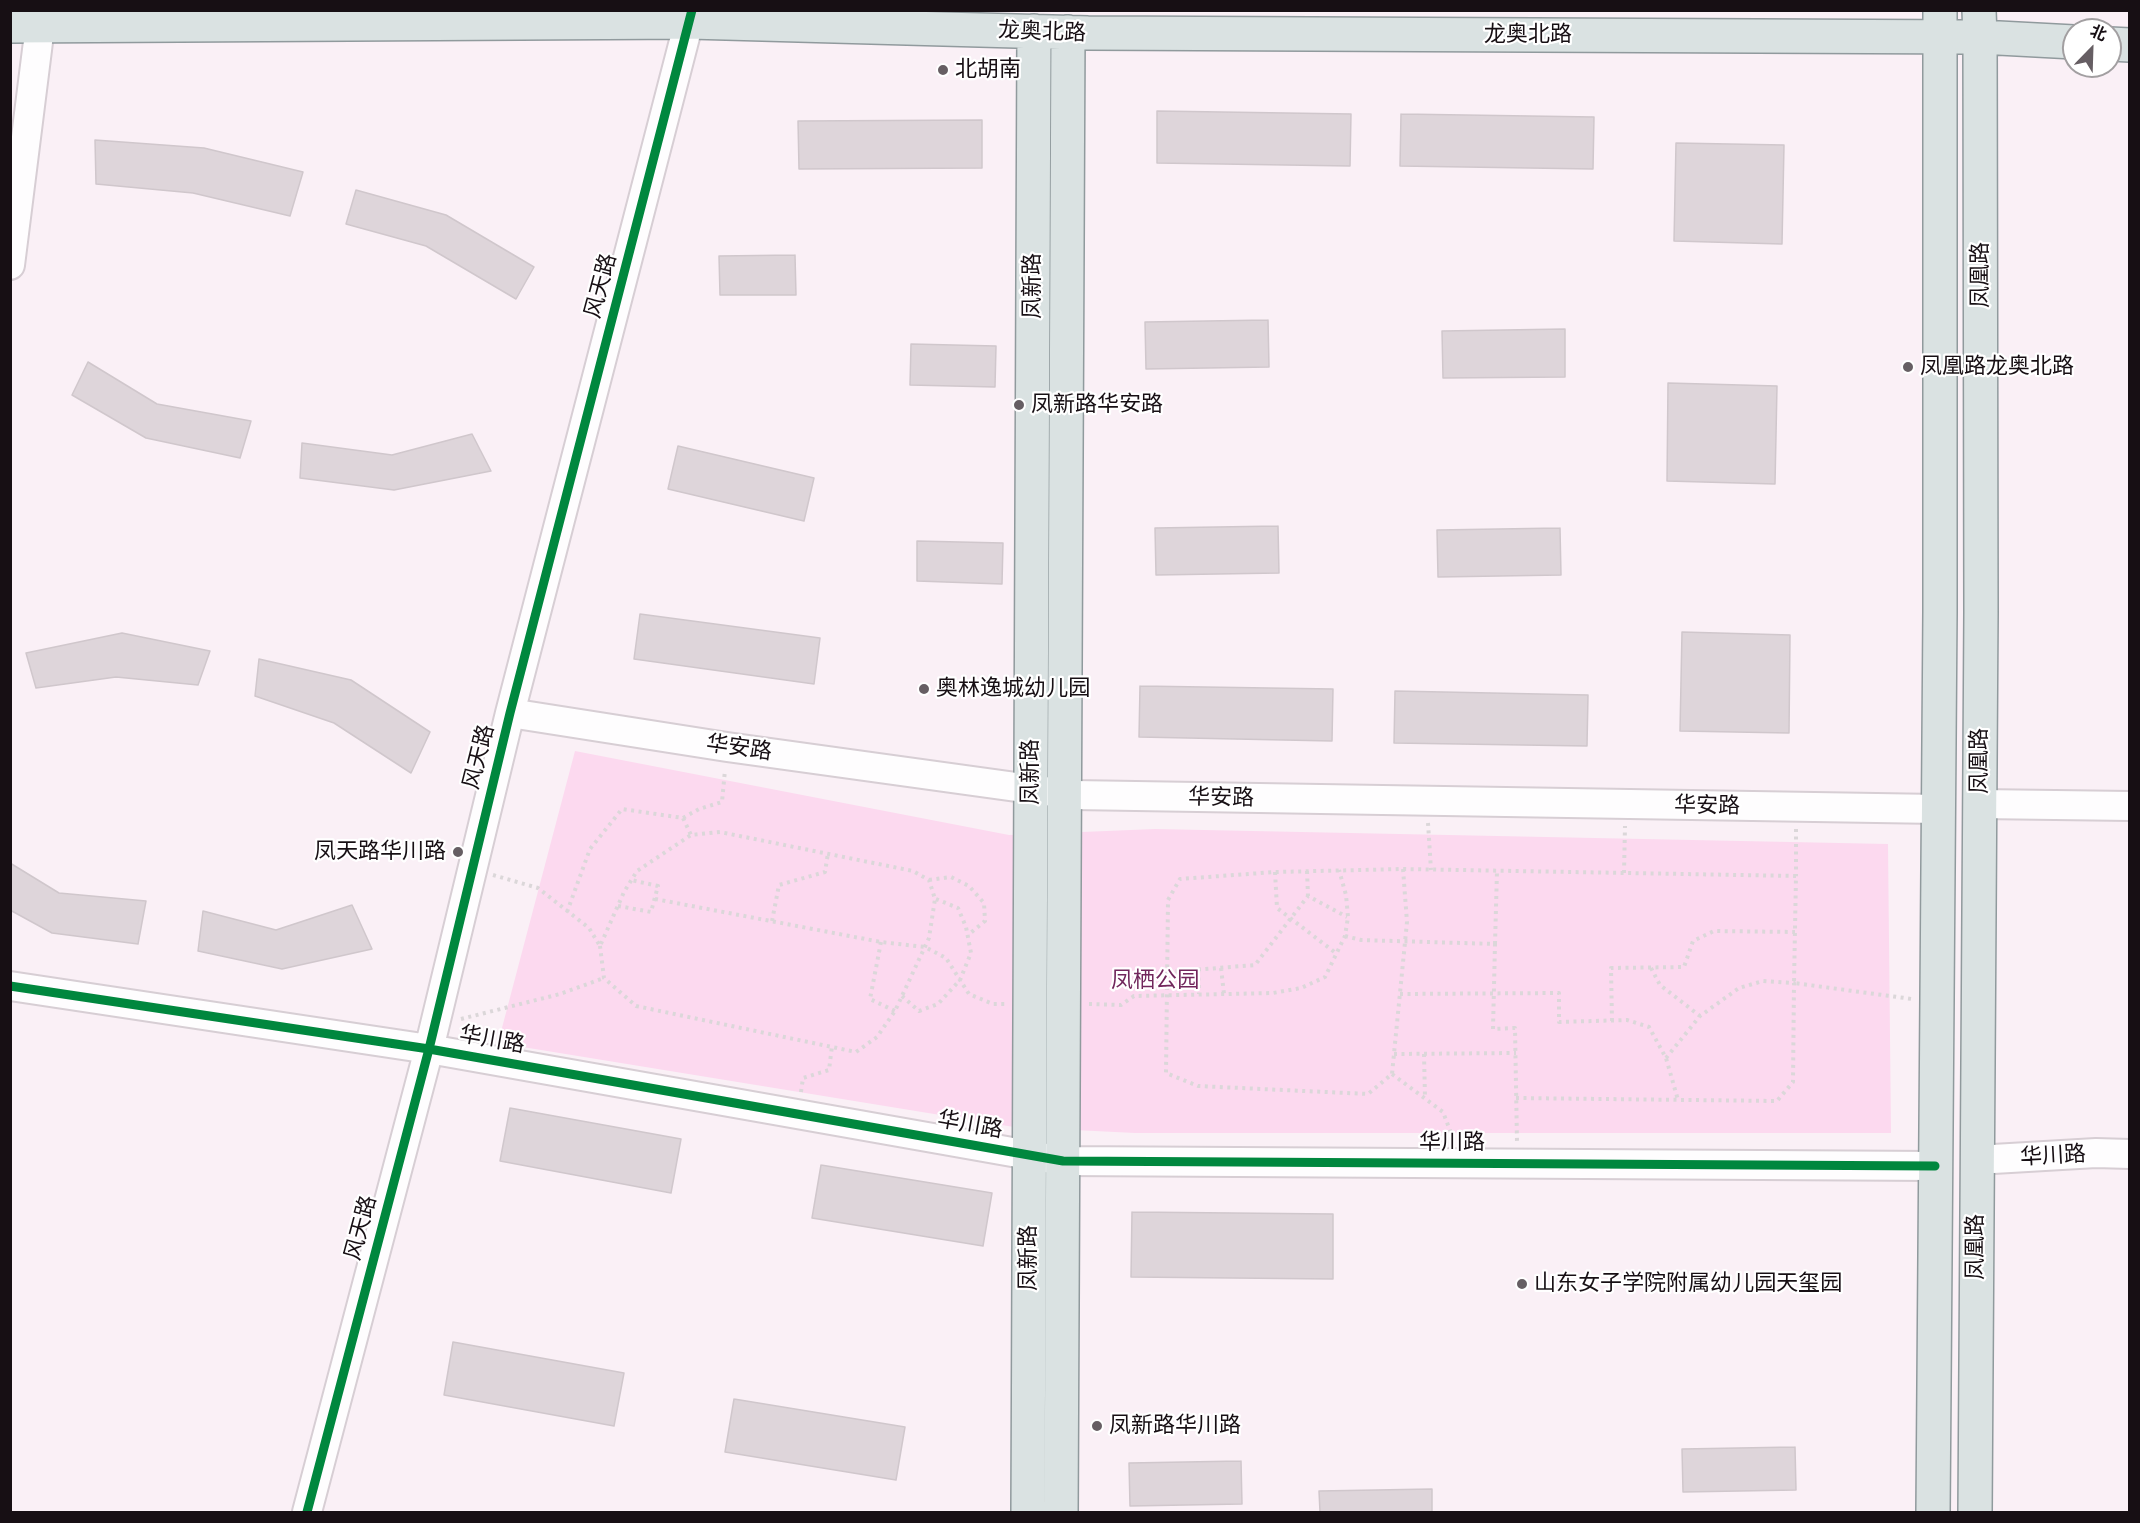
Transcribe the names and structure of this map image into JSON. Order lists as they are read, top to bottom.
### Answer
{
  "streets": {
    "main road": ["龙奥北路", "凤凰路", "凤新路"],
    "street": ["风天路", "华安路", "华川路"]
  },
  "crossings": [
    ["龙奥北路", "凤凰路"],
    ["龙奥北路", "风天路"],
    ["龙奥北路", "凤新路"],
    ["凤凰路", "华安路"],
    ["凤凰路", "华川路"],
    ["风天路", "华安路"],
    ["风天路", "华川路"],
    ["凤新路", "华安路"],
    ["凤新路", "华川路"]
  ],
  "parks": ["凤栖公园"],
  "places": [
    "北胡南",
    "凤凰路龙奥北路",
    "凤新路华安路",
    "奥林逸城幼儿园",
    "凤天路华川路",
    "山东女子学院附属幼儿园天玺园",
    "凤新路华川路"
  ],
  "north": "top right"
}
